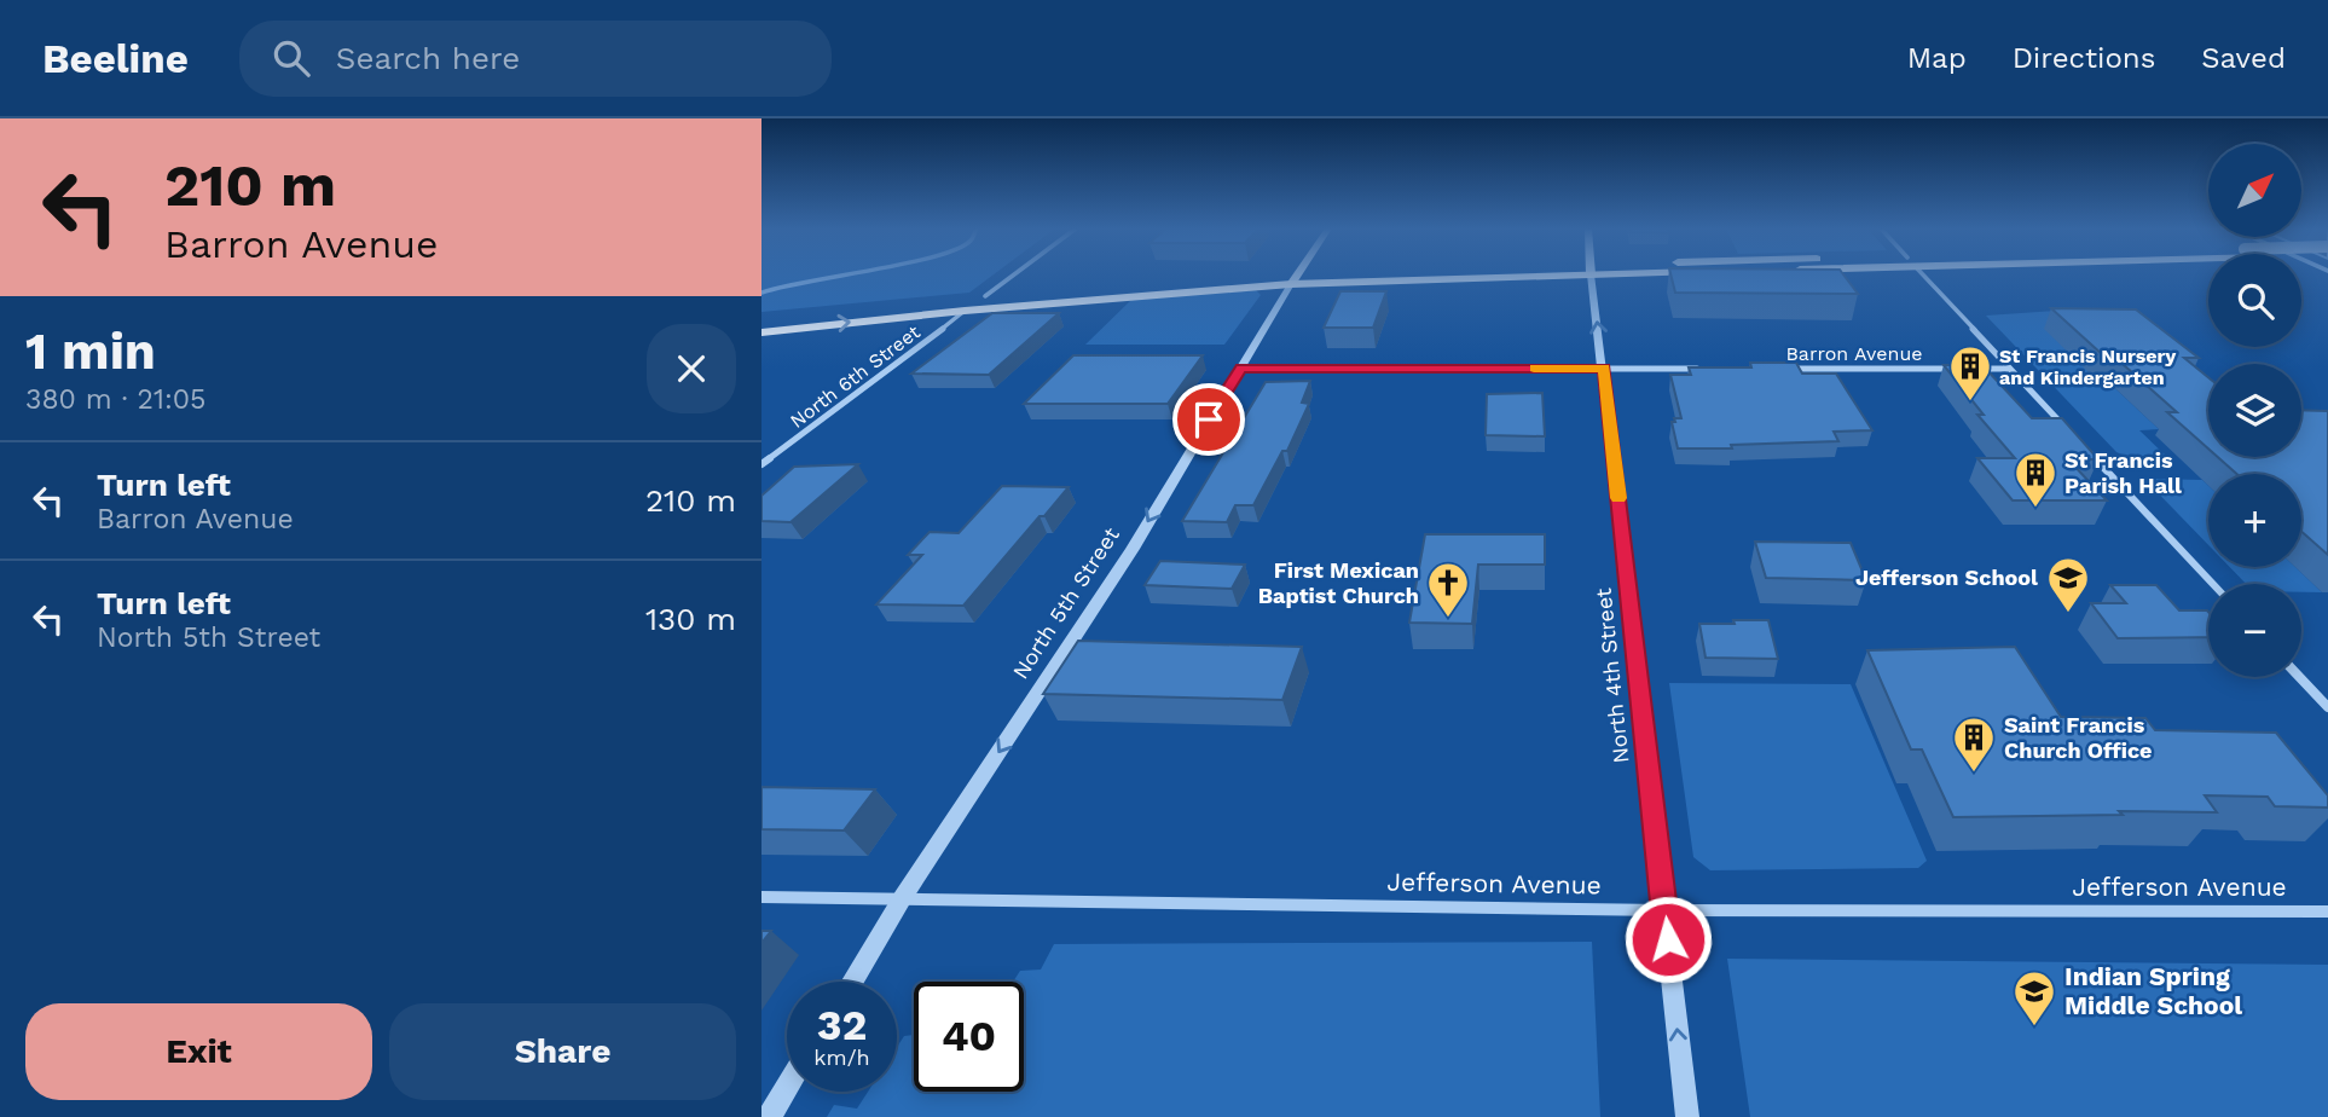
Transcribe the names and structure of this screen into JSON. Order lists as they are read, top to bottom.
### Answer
{
  "streets": {
    "main road": ["North 5th Street"],
    "street": [
      "Barron Avenue",
      "North 6th Street",
      "North 4th Street",
      "Jefferson Avenue"
    ]
  },
  "crossings": [
    ["North 5th Street", "Jefferson Avenue"],
    ["North 4th Street", "Jefferson Avenue"]
  ],
  "one_way": ["North 5th Street", "North 4th Street"],
  "places": {
    "building": ["St Francis Nursery and Kindergarten", "St Francis Parish Hall", "Saint Francis Church Office"],
    "school or university": ["Jefferson School", "Indian Spring Middle School"],
    "church": ["First Mexican Baptist Church"]
  },
  "north": "top right",
  "page": {
    "header": "Beeline",
    "search": "Search here",
    "nav": ["Map", "Directions", "Saved"],
    "turn": ["210 m", "Barron Avenue"],
    "map_buttons": ["+", "−"],
    "heading": ["1 min", "380 m · 21:05"],
    "list": [
      {
        "name": "Turn left",
        "note": "Barron Avenue",
        "value": "210 m"
      },
      {
        "name": "Turn left",
        "note": "North 5th Street",
        "value": "130 m"
      }
    ],
    "speed": "32 km/h",
    "limit": "40",
    "buttons": ["Exit", "Share"]
  }
}
